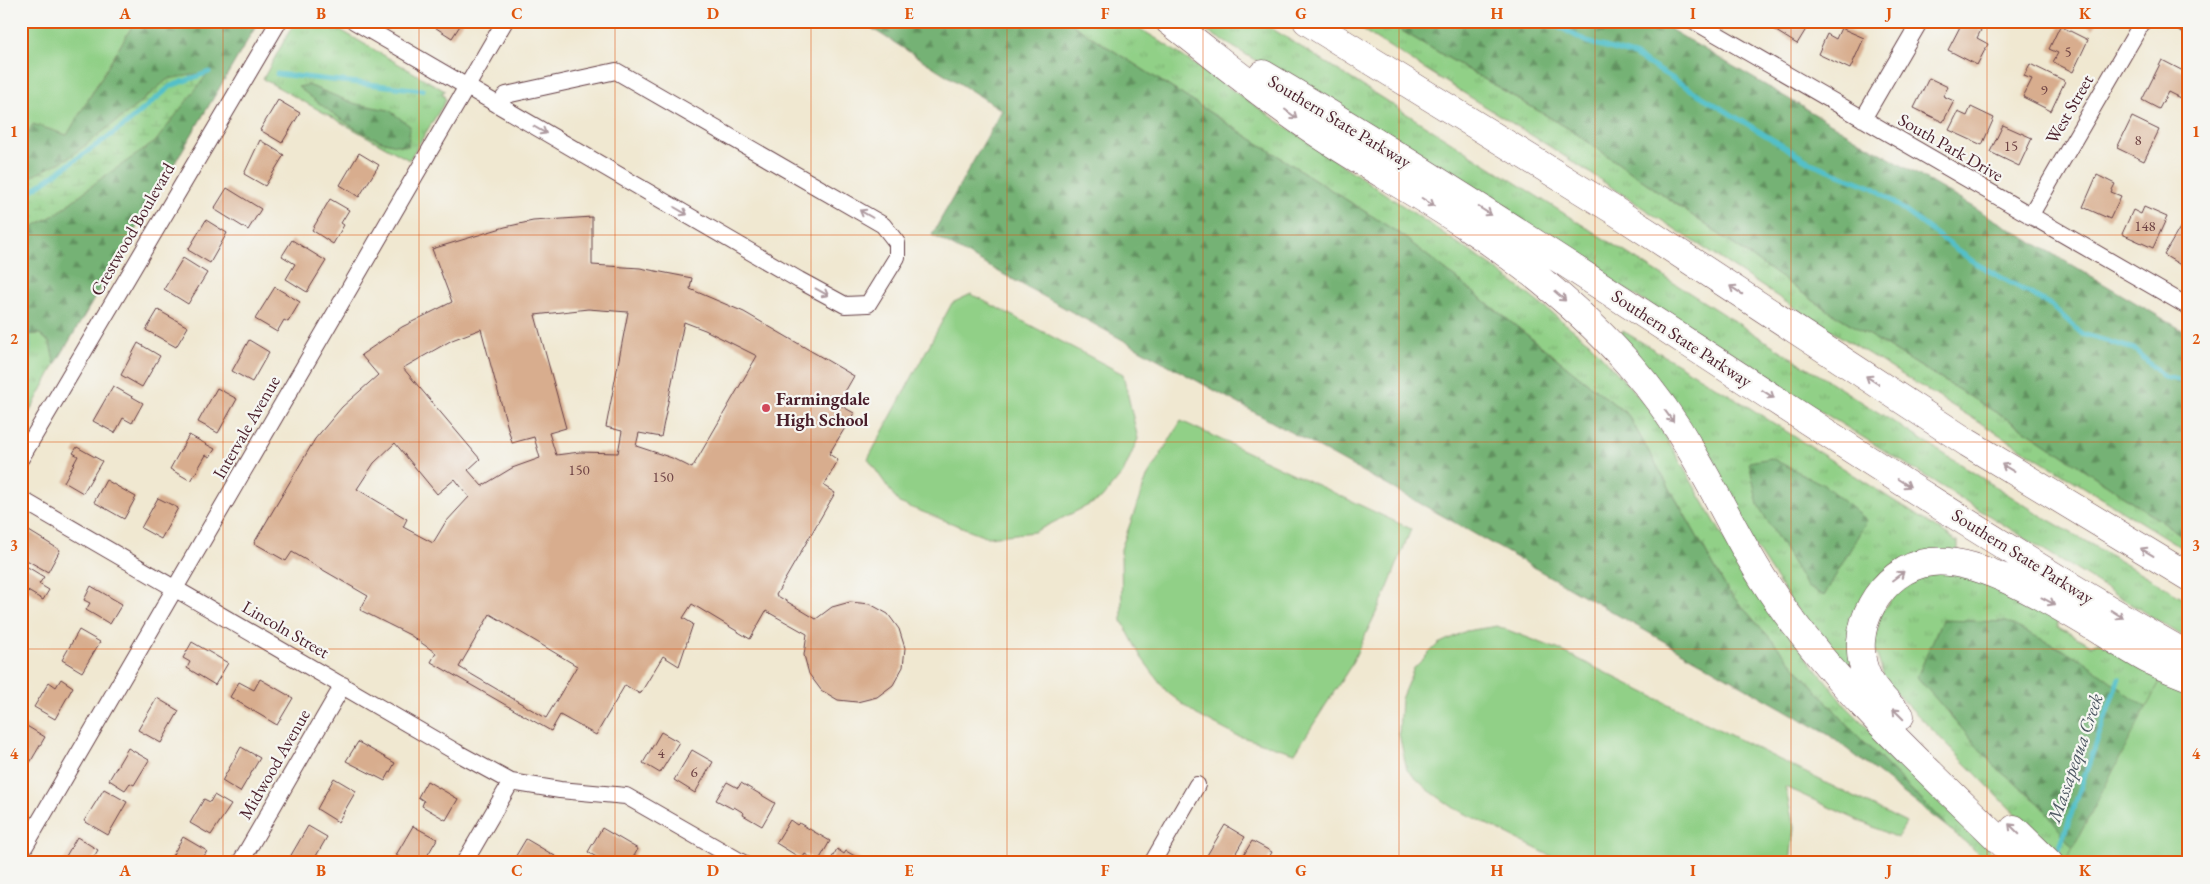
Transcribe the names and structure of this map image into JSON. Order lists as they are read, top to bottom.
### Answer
{
  "streets": {
    "highway": ["Southern State Parkway"],
    "street": [
      "West Street",
      "South Park Drive",
      "Crestwood Boulevard",
      "Intervale Avenue",
      "Lincoln Street",
      "Midwood Avenue"
    ]
  },
  "crossings": [
    ["West Street", "South Park Drive"],
    ["Intervale Avenue", "Lincoln Street"],
    ["Lincoln Street", "Midwood Avenue"]
  ],
  "water": ["Massapequa Creek"],
  "places": ["Farmingdale High School"],
  "house_numbers": [
    "5",
    "9",
    "8",
    "15",
    "148",
    "150",
    "150",
    "4",
    "6"
  ],
  "grid": {
    "columns": [
      "A",
      "B",
      "C",
      "D",
      "E",
      "F",
      "G",
      "H",
      "I",
      "J",
      "K"
    ],
    "rows": [
      "1",
      "2",
      "3",
      "4"
    ]
  }
}
